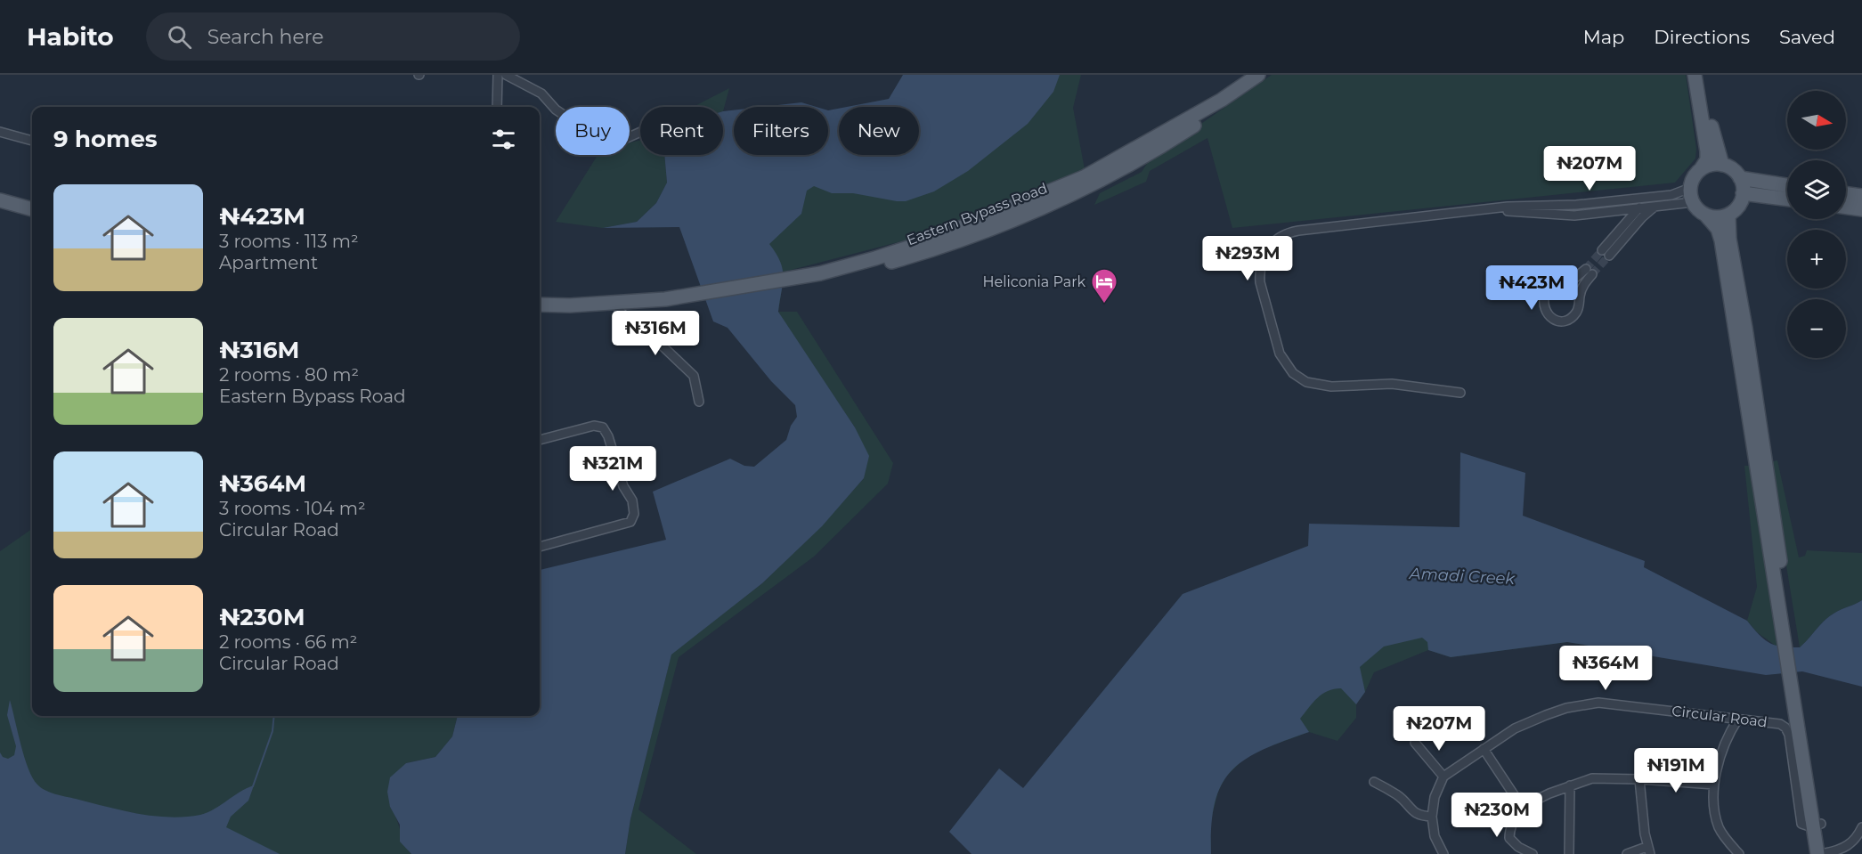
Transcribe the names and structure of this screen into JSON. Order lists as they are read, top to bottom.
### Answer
{
  "streets": {
    "main road": ["Eastern Bypass Road"],
    "street": ["Circular Road"]
  },
  "water": ["Amadi Creek"],
  "places": {
    "hotel": ["Heliconia Park"]
  },
  "north": "right",
  "page": {
    "header": "Habito",
    "search": "Search here",
    "nav": ["Map", "Directions", "Saved"],
    "map_buttons": ["+", "−"],
    "chip": [
      "Buy",
      "Rent",
      "Filters",
      "New"
    ],
    "heading": "9 homes",
    "price": [
      "₦207M",
      "₦293M",
      "₦423M",
      "₦316M",
      "₦321M",
      "₦364M",
      "₦207M",
      "₦191M",
      "₦230M"
    ],
    "list": [
      {
        "name": "₦423M",
        "note": "3 rooms · 113 m² · Apartment"
      },
      {
        "name": "₦316M",
        "note": "2 rooms · 80 m² · Eastern Bypass Road"
      },
      {
        "name": "₦364M",
        "note": "3 rooms · 104 m² · Circular Road"
      },
      {
        "name": "₦230M",
        "note": "2 rooms · 66 m² · Circular Road"
      }
    ]
  }
}
